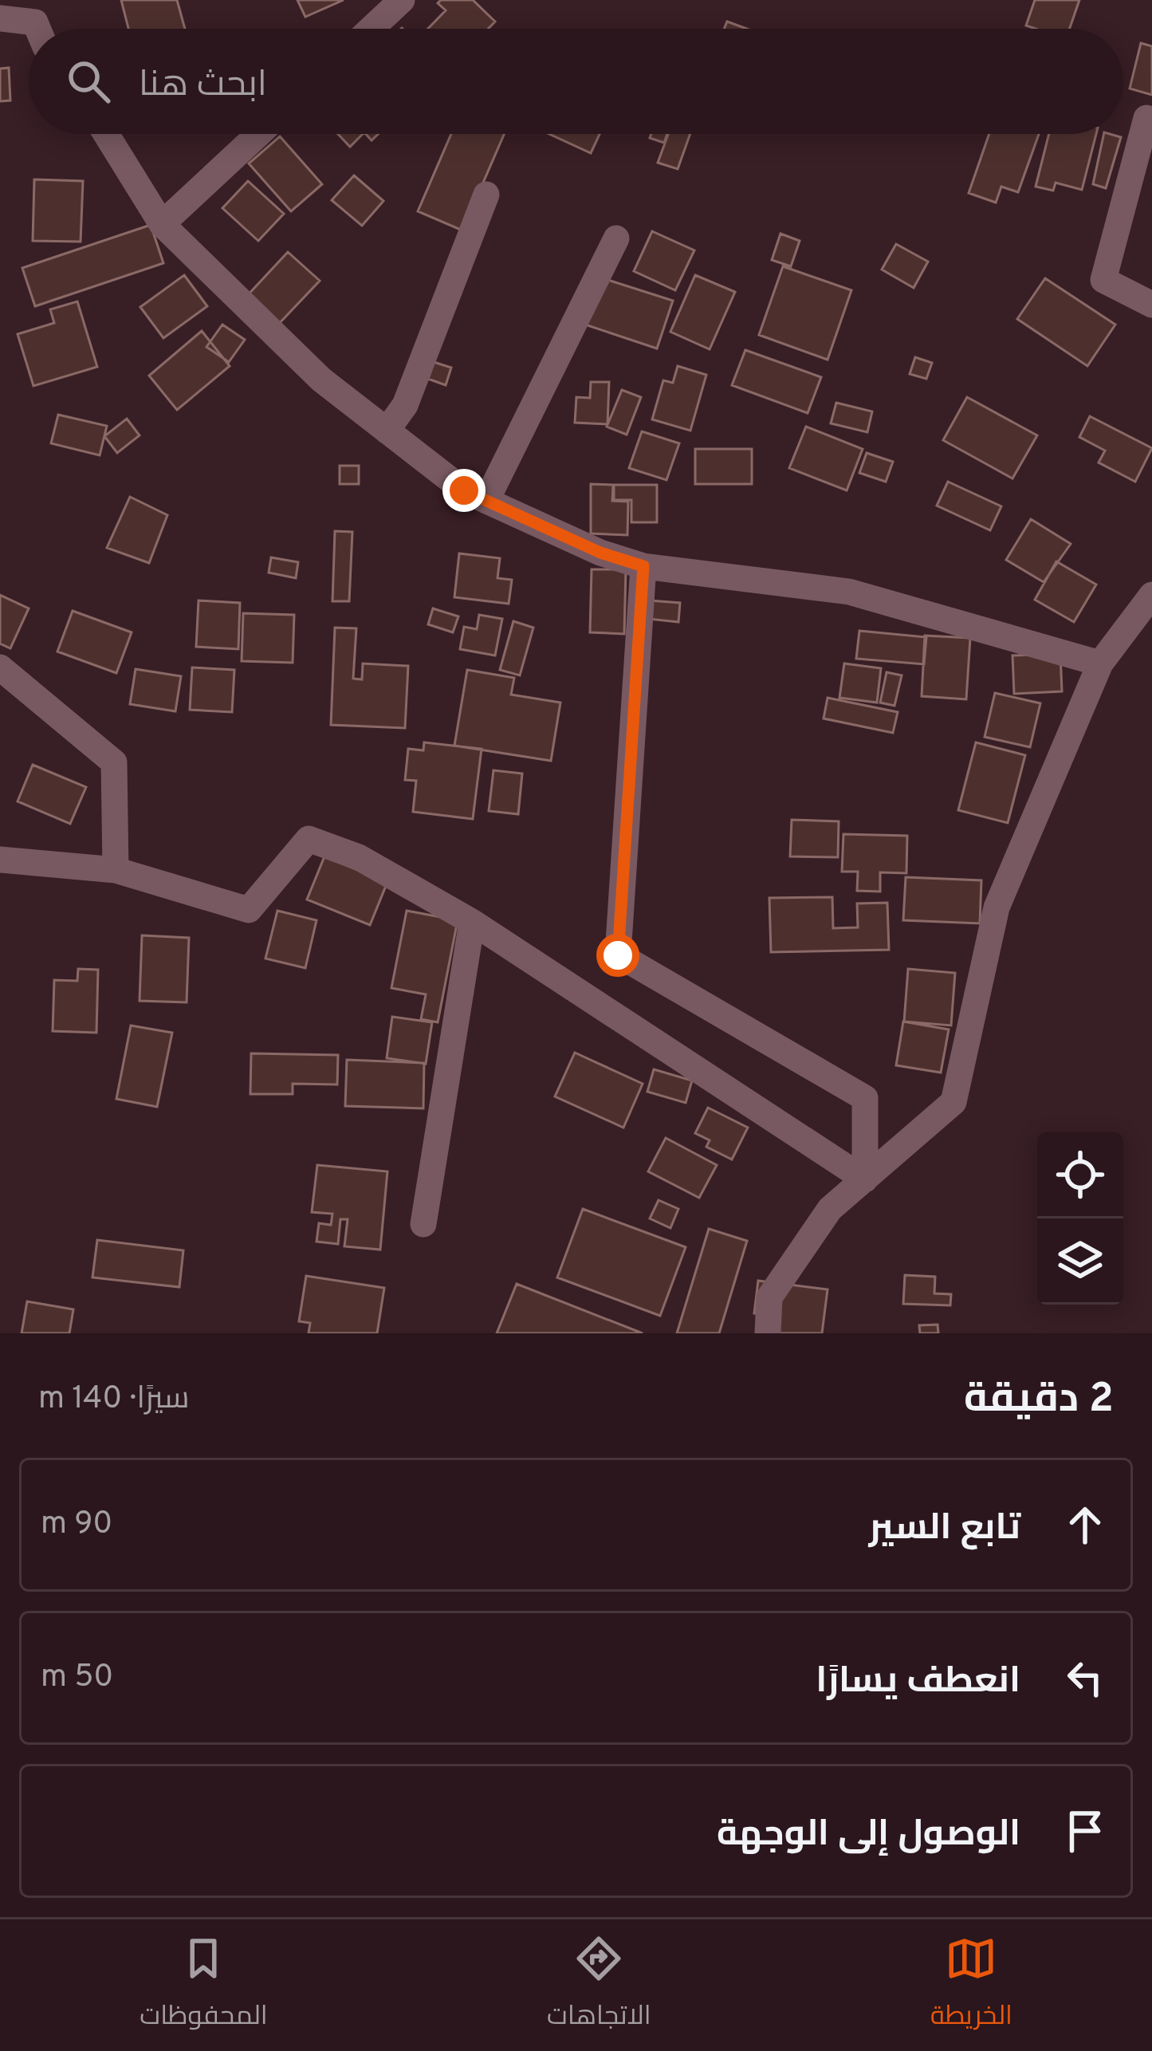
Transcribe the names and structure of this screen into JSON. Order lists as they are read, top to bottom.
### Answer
{
  "page": {
    "search": "ابحث هنا",
    "heading": ["2 دقيقة", "سيرًا · 140 m"],
    "list": [
      ["تابع السير", "90 m"],
      ["انعطف يسارًا", "50 m"],
      "الوصول إلى الوجهة"
    ],
    "nav": ["الخريطة", "الاتجاهات", "المحفوظات"]
  }
}
